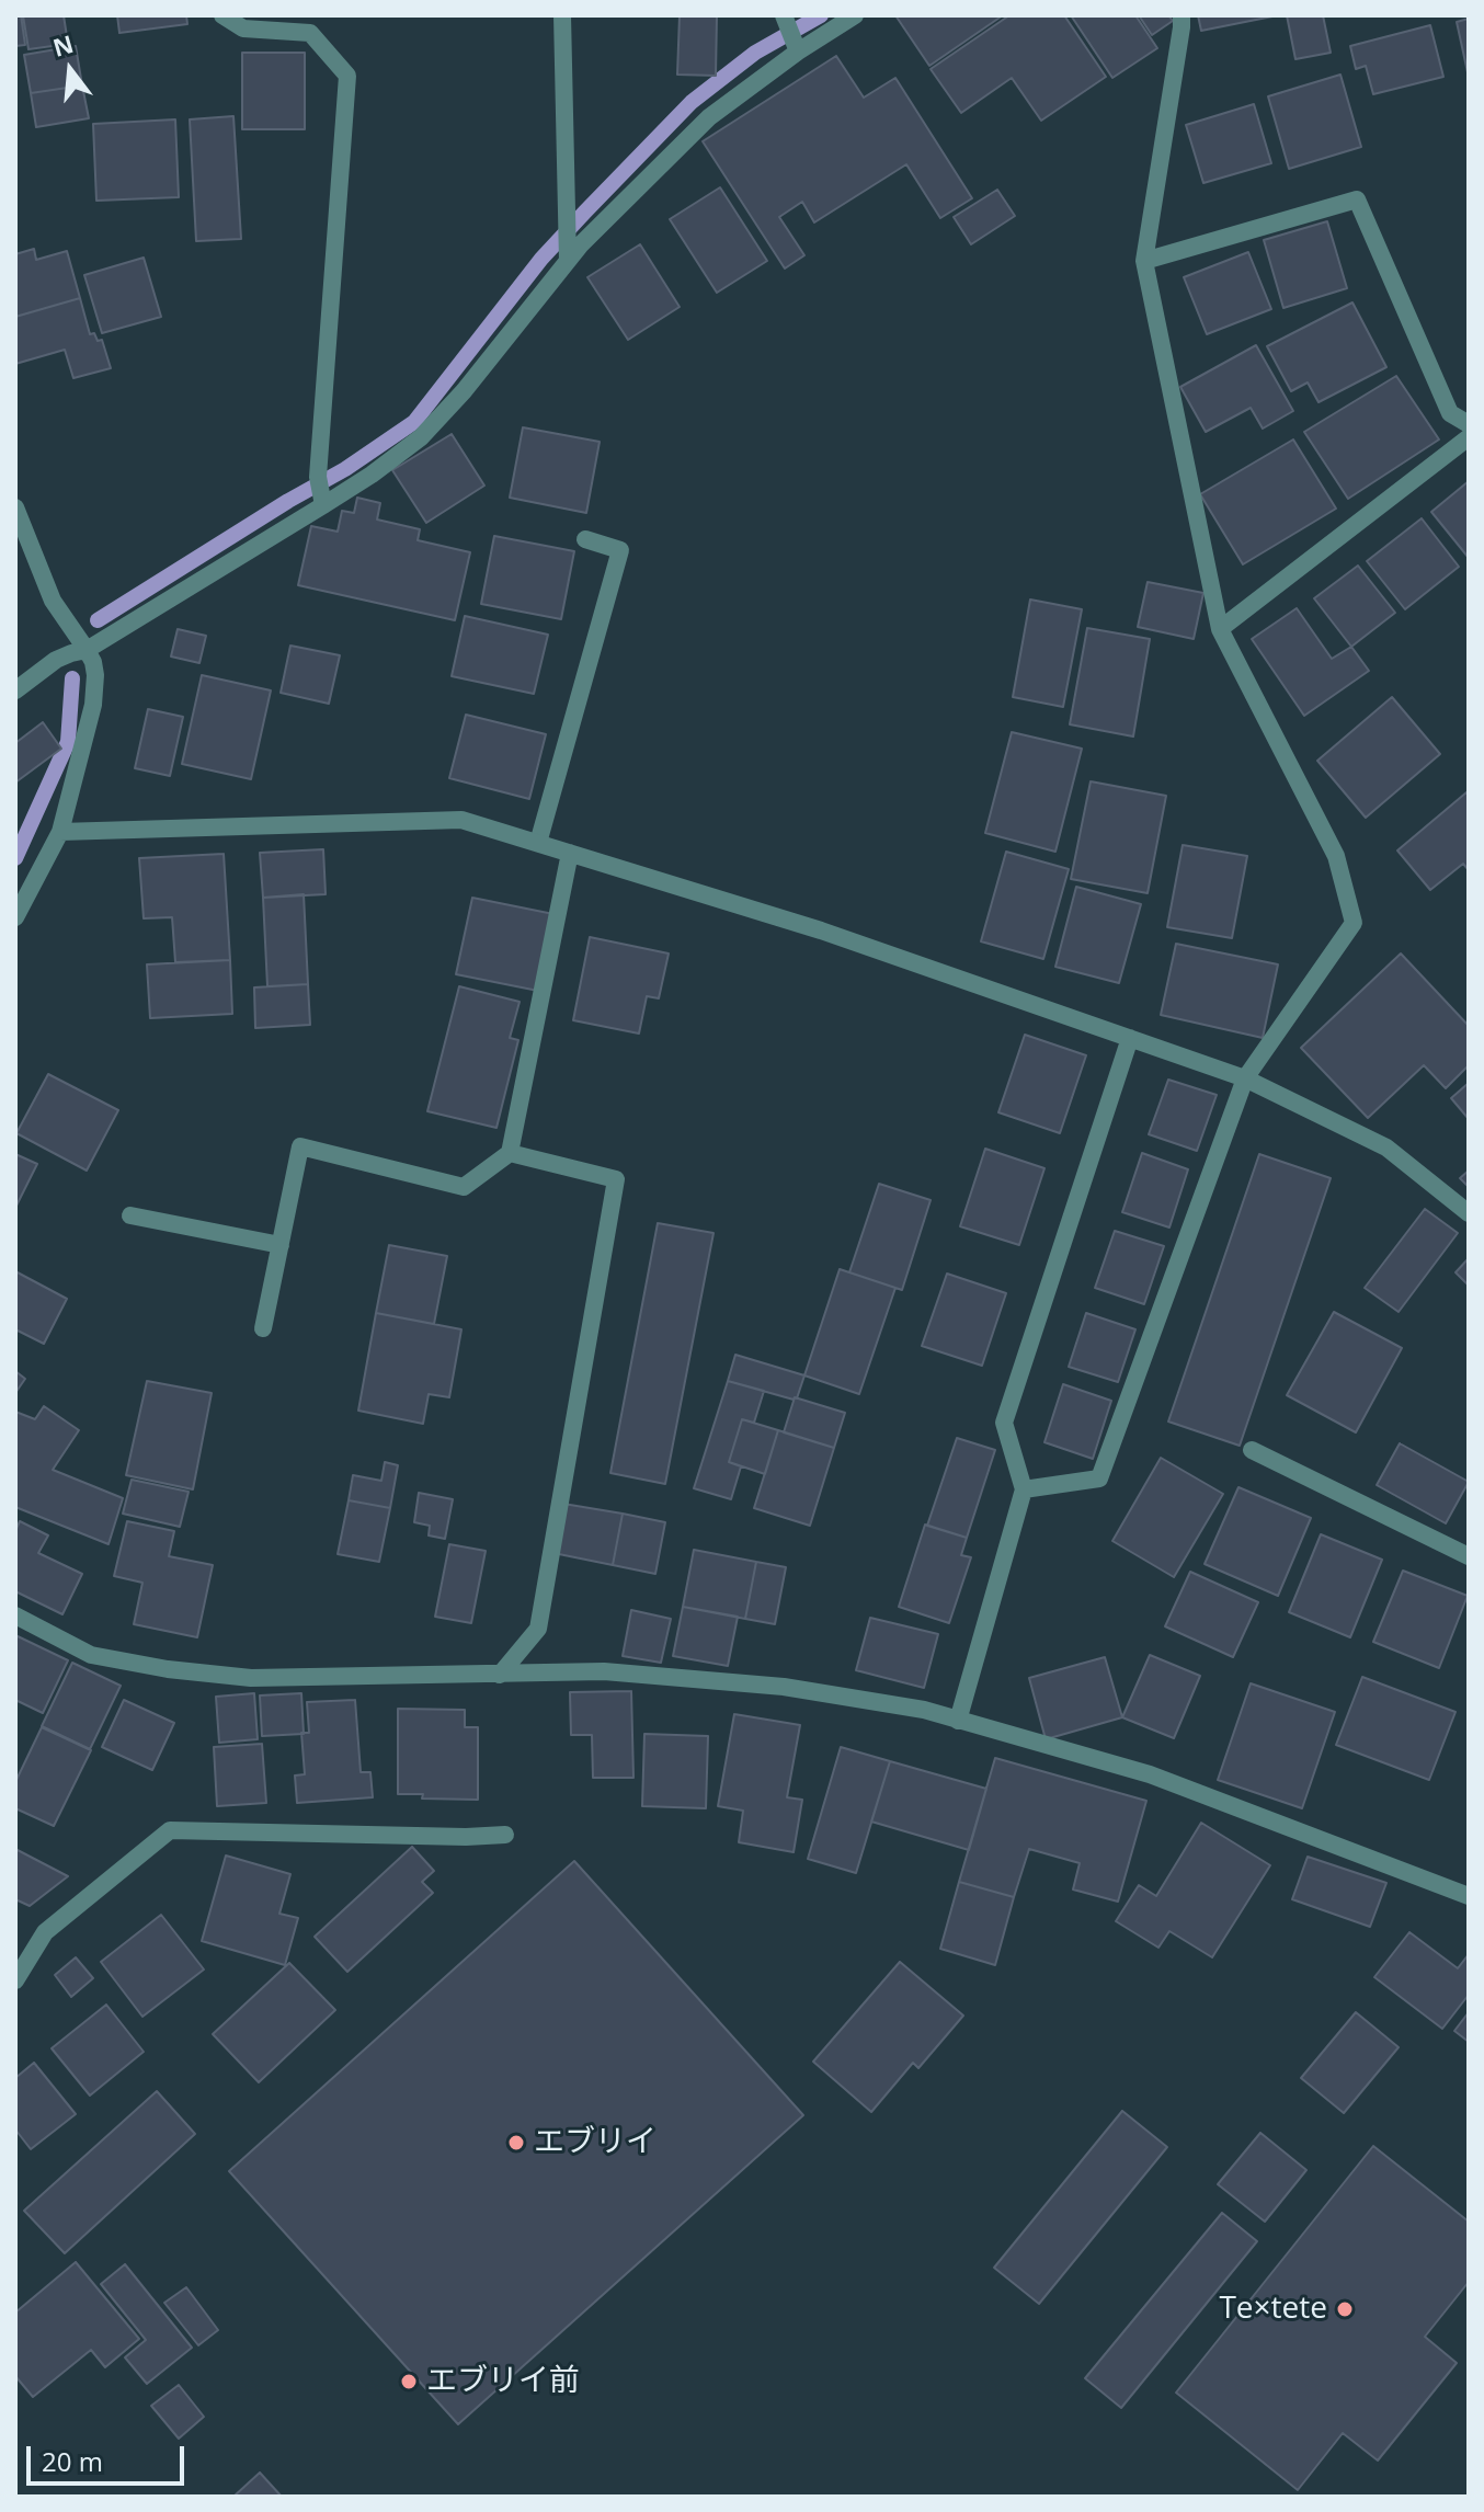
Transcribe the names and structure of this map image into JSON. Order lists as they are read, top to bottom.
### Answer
{
  "places": ["エブリイ", "Te×tete", "エブリイ前"],
  "scale_bar": "20 m",
  "north": "top"
}
